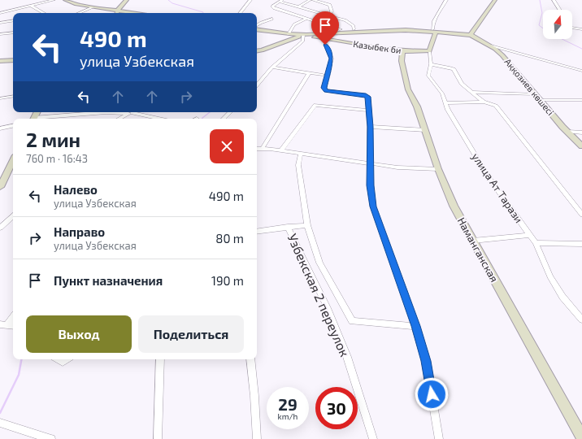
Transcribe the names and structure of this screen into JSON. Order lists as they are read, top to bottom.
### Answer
{
  "streets": {
    "street": [
      "Казыбек би",
      "Аққозиев көшесі",
      "улица Ат Тарази",
      "Наманганская",
      "Узбекская 2 переулок"
    ]
  },
  "crossings": [
    ["Казыбек би", "улица Ат Тарази"],
    ["Казыбек би", "Наманганская"]
  ],
  "north": "top",
  "page": {
    "turn": ["490 m", "улица Узбекская"],
    "heading": ["2 мин", "760 m · 16:43"],
    "list": [
      {
        "name": "Налево",
        "note": "улица Узбекская",
        "value": "490 m"
      },
      {
        "name": "Направо",
        "note": "улица Узбекская",
        "value": "80 m"
      },
      {
        "name": "Пункт назначения",
        "value": "190 m"
      }
    ],
    "buttons": ["Выход", "Поделиться"],
    "speed": "29 km/h",
    "limit": "30"
  }
}
